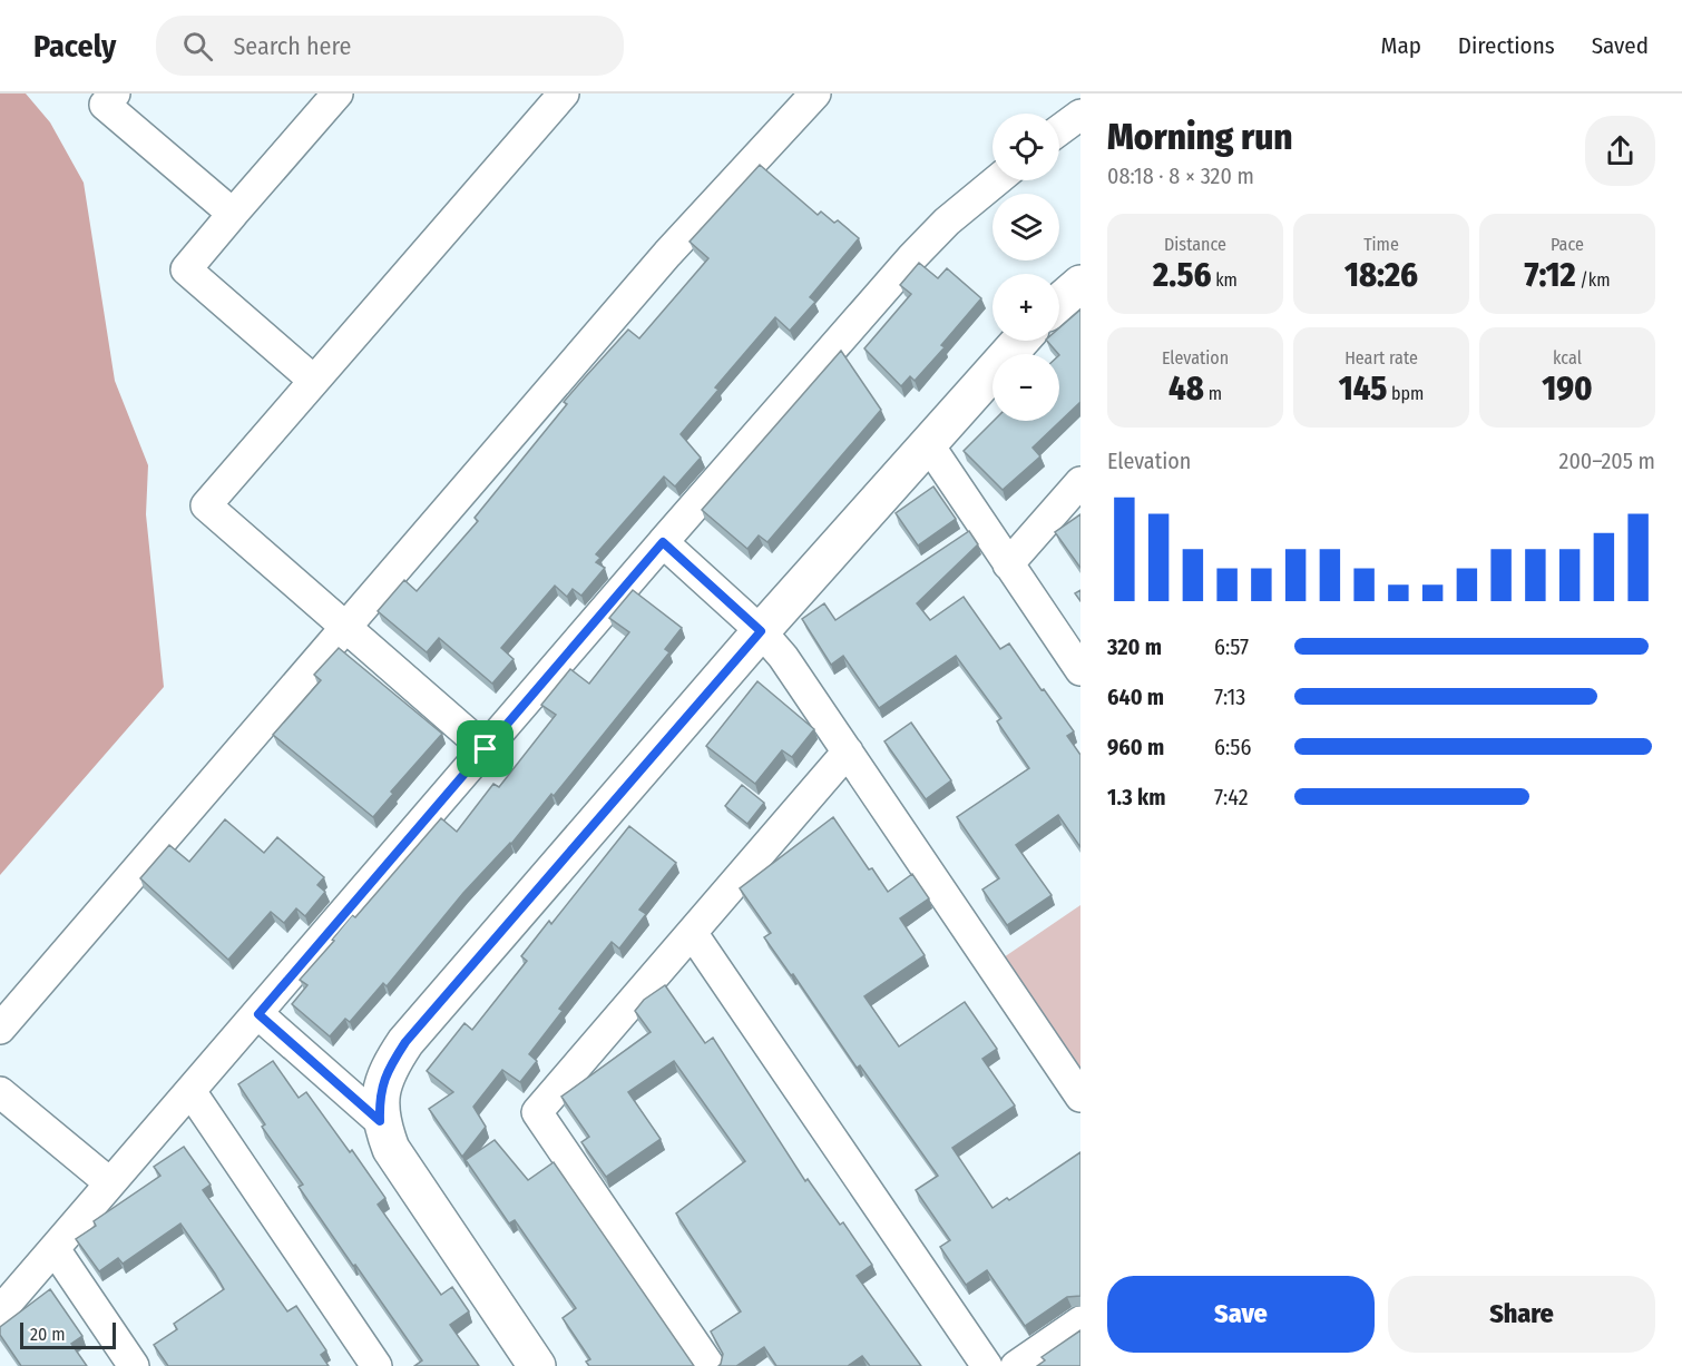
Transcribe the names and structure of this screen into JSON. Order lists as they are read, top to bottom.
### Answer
{
  "scale_bar": "20 m",
  "page": {
    "header": "Pacely",
    "search": "Search here",
    "nav": ["Map", "Directions", "Saved"],
    "heading": ["Morning run", "08:18 · 8 × 320 m"],
    "map_buttons": ["+", "−"],
    "stats": [
      ["Distance", "2.56 km"],
      ["Time", "18:26"],
      ["Pace", "7:12 /km"],
      ["Elevation", "48 m"],
      ["Heart rate", "145 bpm"],
      ["kcal", "190"]
    ],
    "chart": ["Elevation", "200–205 m"],
    "list": [
      {
        "name": "320 m",
        "note": "6:57"
      },
      {
        "name": "640 m",
        "note": "7:13"
      },
      {
        "name": "960 m",
        "note": "6:56"
      },
      {
        "name": "1.3 km",
        "note": "7:42"
      }
    ],
    "buttons": ["Save", "Share"],
    "scale": "20 m"
  }
}
